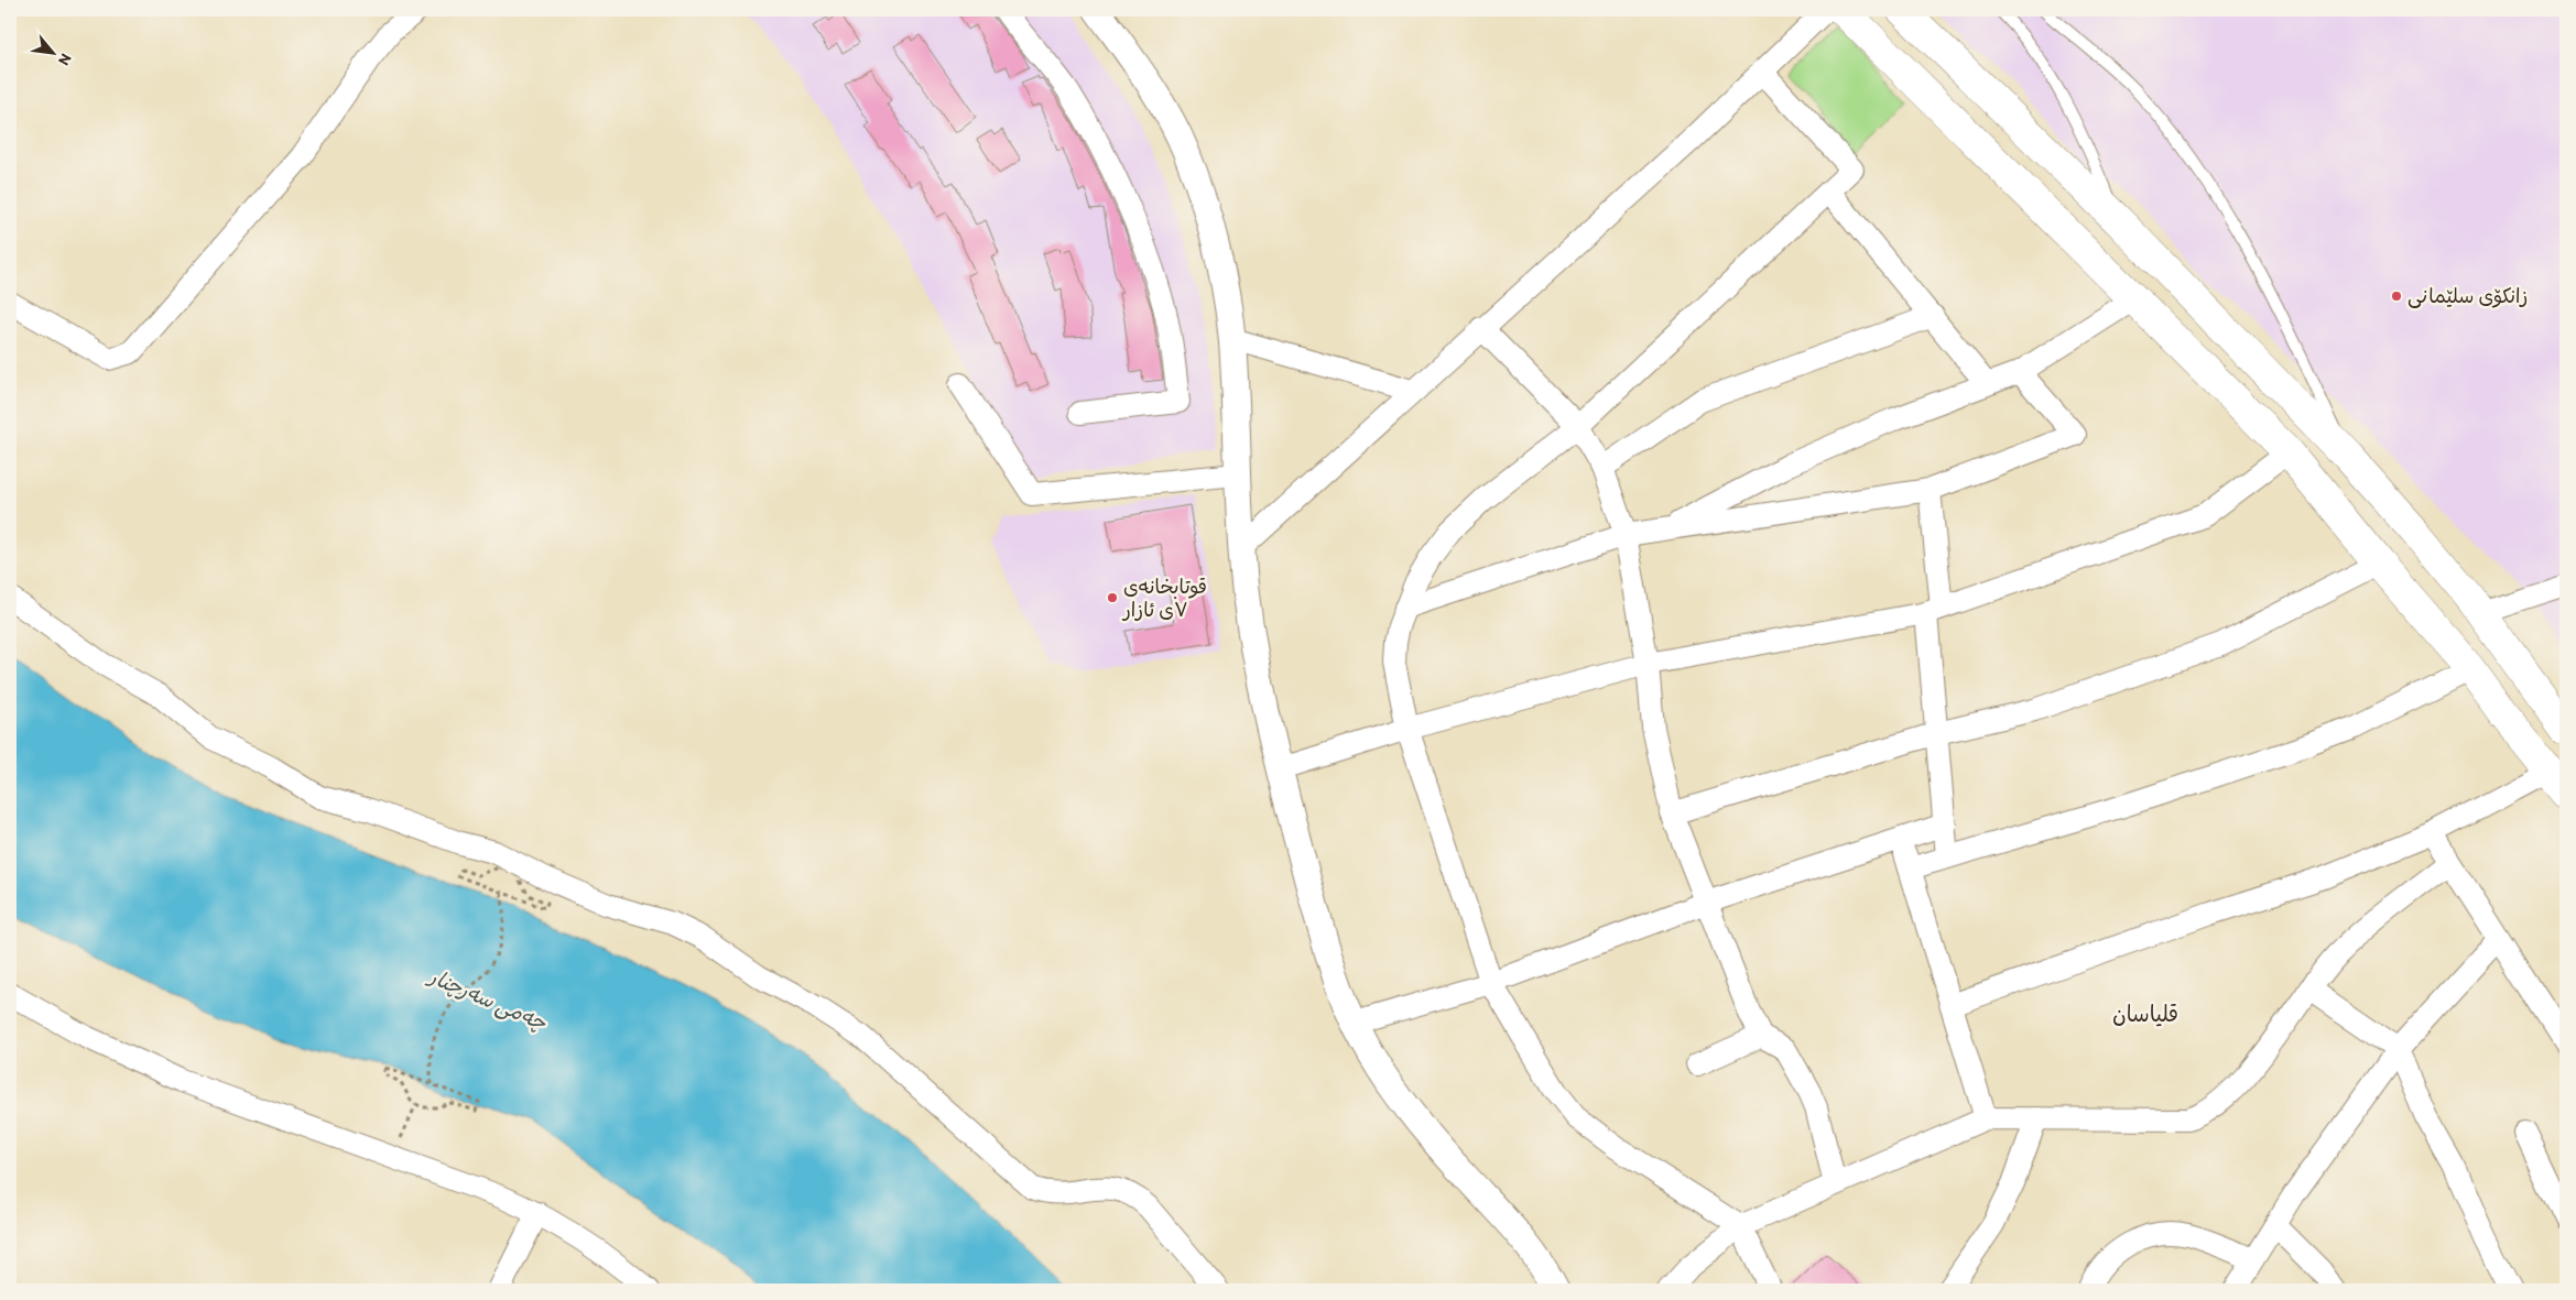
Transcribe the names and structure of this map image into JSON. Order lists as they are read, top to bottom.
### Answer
{
  "districts": ["قلياسان"],
  "water": ["چەمی سەرچنار"],
  "places": ["زانکۆی سلێمانی", "قوتابخانەی ٧ی ئازار"],
  "north": "bottom right"
}
